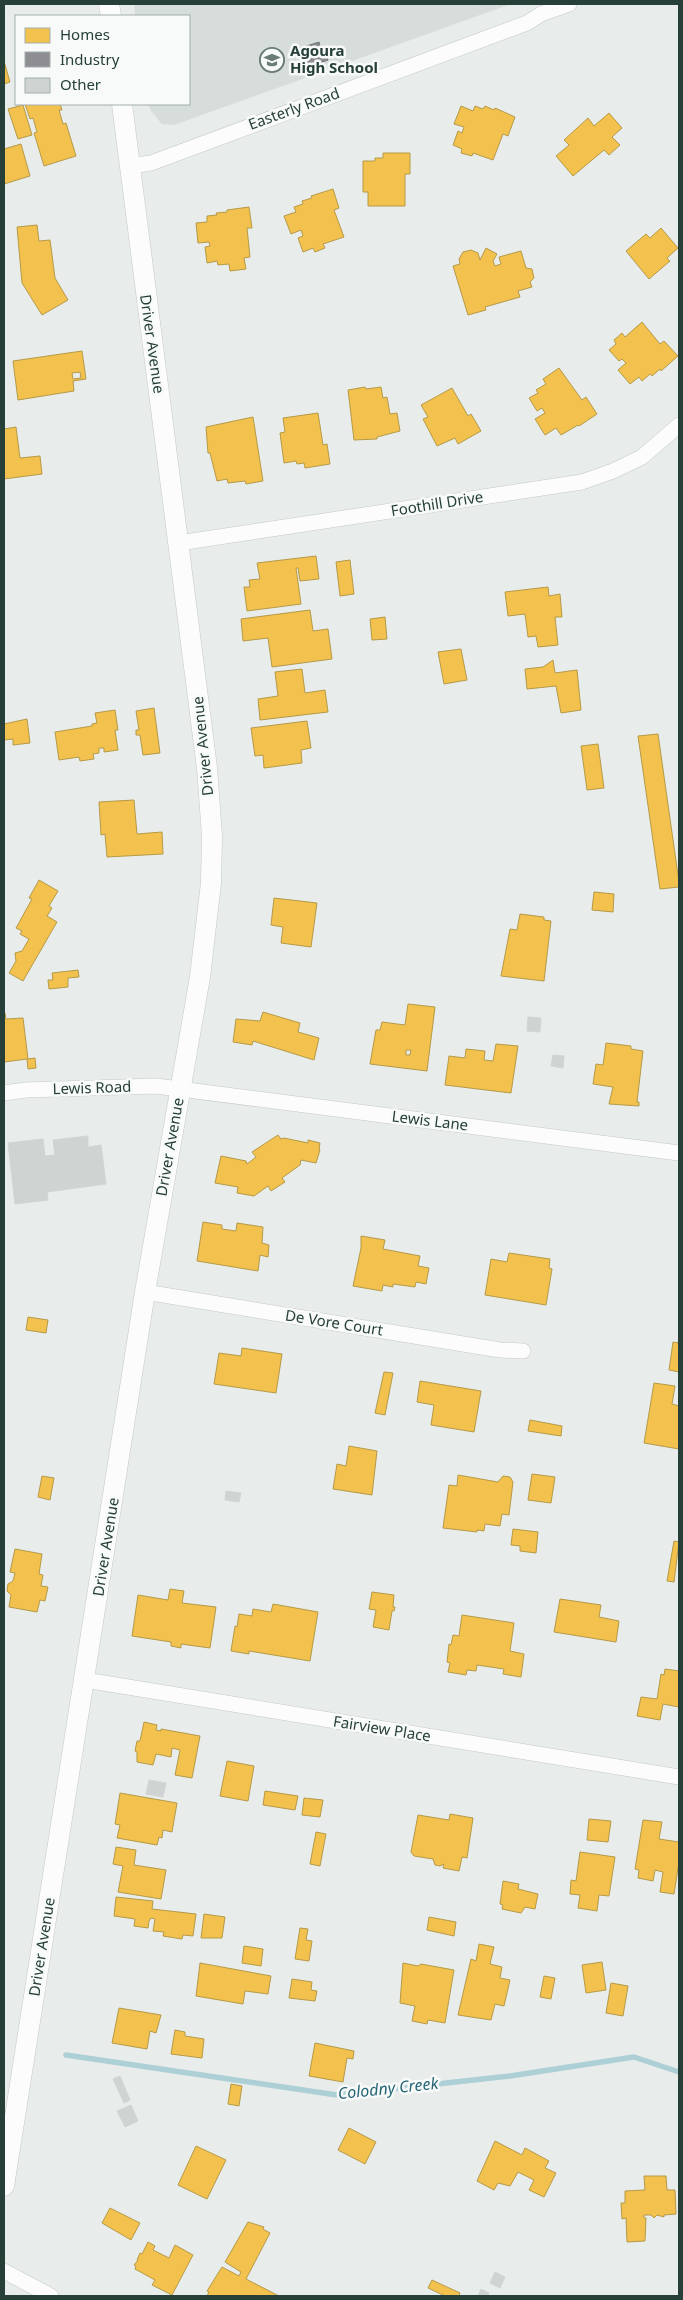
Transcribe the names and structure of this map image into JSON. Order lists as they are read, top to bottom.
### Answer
{
  "streets": {
    "street": [
      "Easterly Road",
      "Driver Avenue",
      "Foothill Drive",
      "Lewis Road",
      "Lewis Lane",
      "De Vore Court",
      "Fairview Place"
    ]
  },
  "crossings": [
    ["Easterly Road", "Driver Avenue"],
    ["Driver Avenue", "Foothill Drive"],
    ["Driver Avenue", "Lewis Road"],
    ["Driver Avenue", "Lewis Lane"],
    ["Driver Avenue", "De Vore Court"],
    ["Driver Avenue", "Fairview Place"],
    ["Lewis Road", "Lewis Lane"]
  ],
  "water": ["Colodny Creek"],
  "places": {
    "school or university": ["Agoura High School"]
  },
  "legend": ["Homes", "Industry", "Other"]
}
